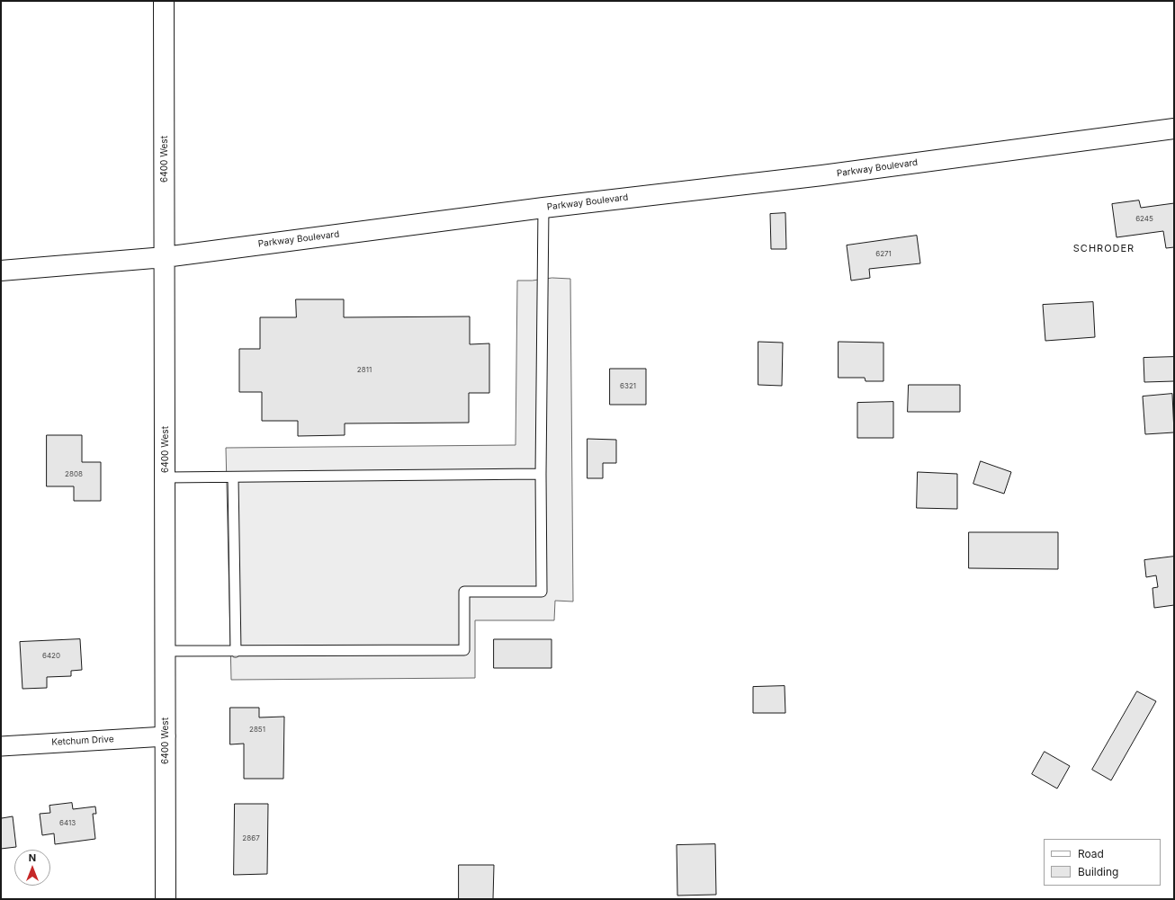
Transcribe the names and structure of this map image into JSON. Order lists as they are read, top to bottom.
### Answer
{
  "streets": {
    "street": ["6400 West", "Parkway Boulevard", "Ketchum Drive"]
  },
  "crossings": [
    ["6400 West", "Parkway Boulevard"],
    ["6400 West", "Ketchum Drive"]
  ],
  "districts": ["SCHRODER"],
  "house_numbers": [
    "6245",
    "6271",
    "2811",
    "6321",
    "2808",
    "6420",
    "2851",
    "6413",
    "2867"
  ],
  "legend": ["Road", "Building"],
  "north": "top"
}
